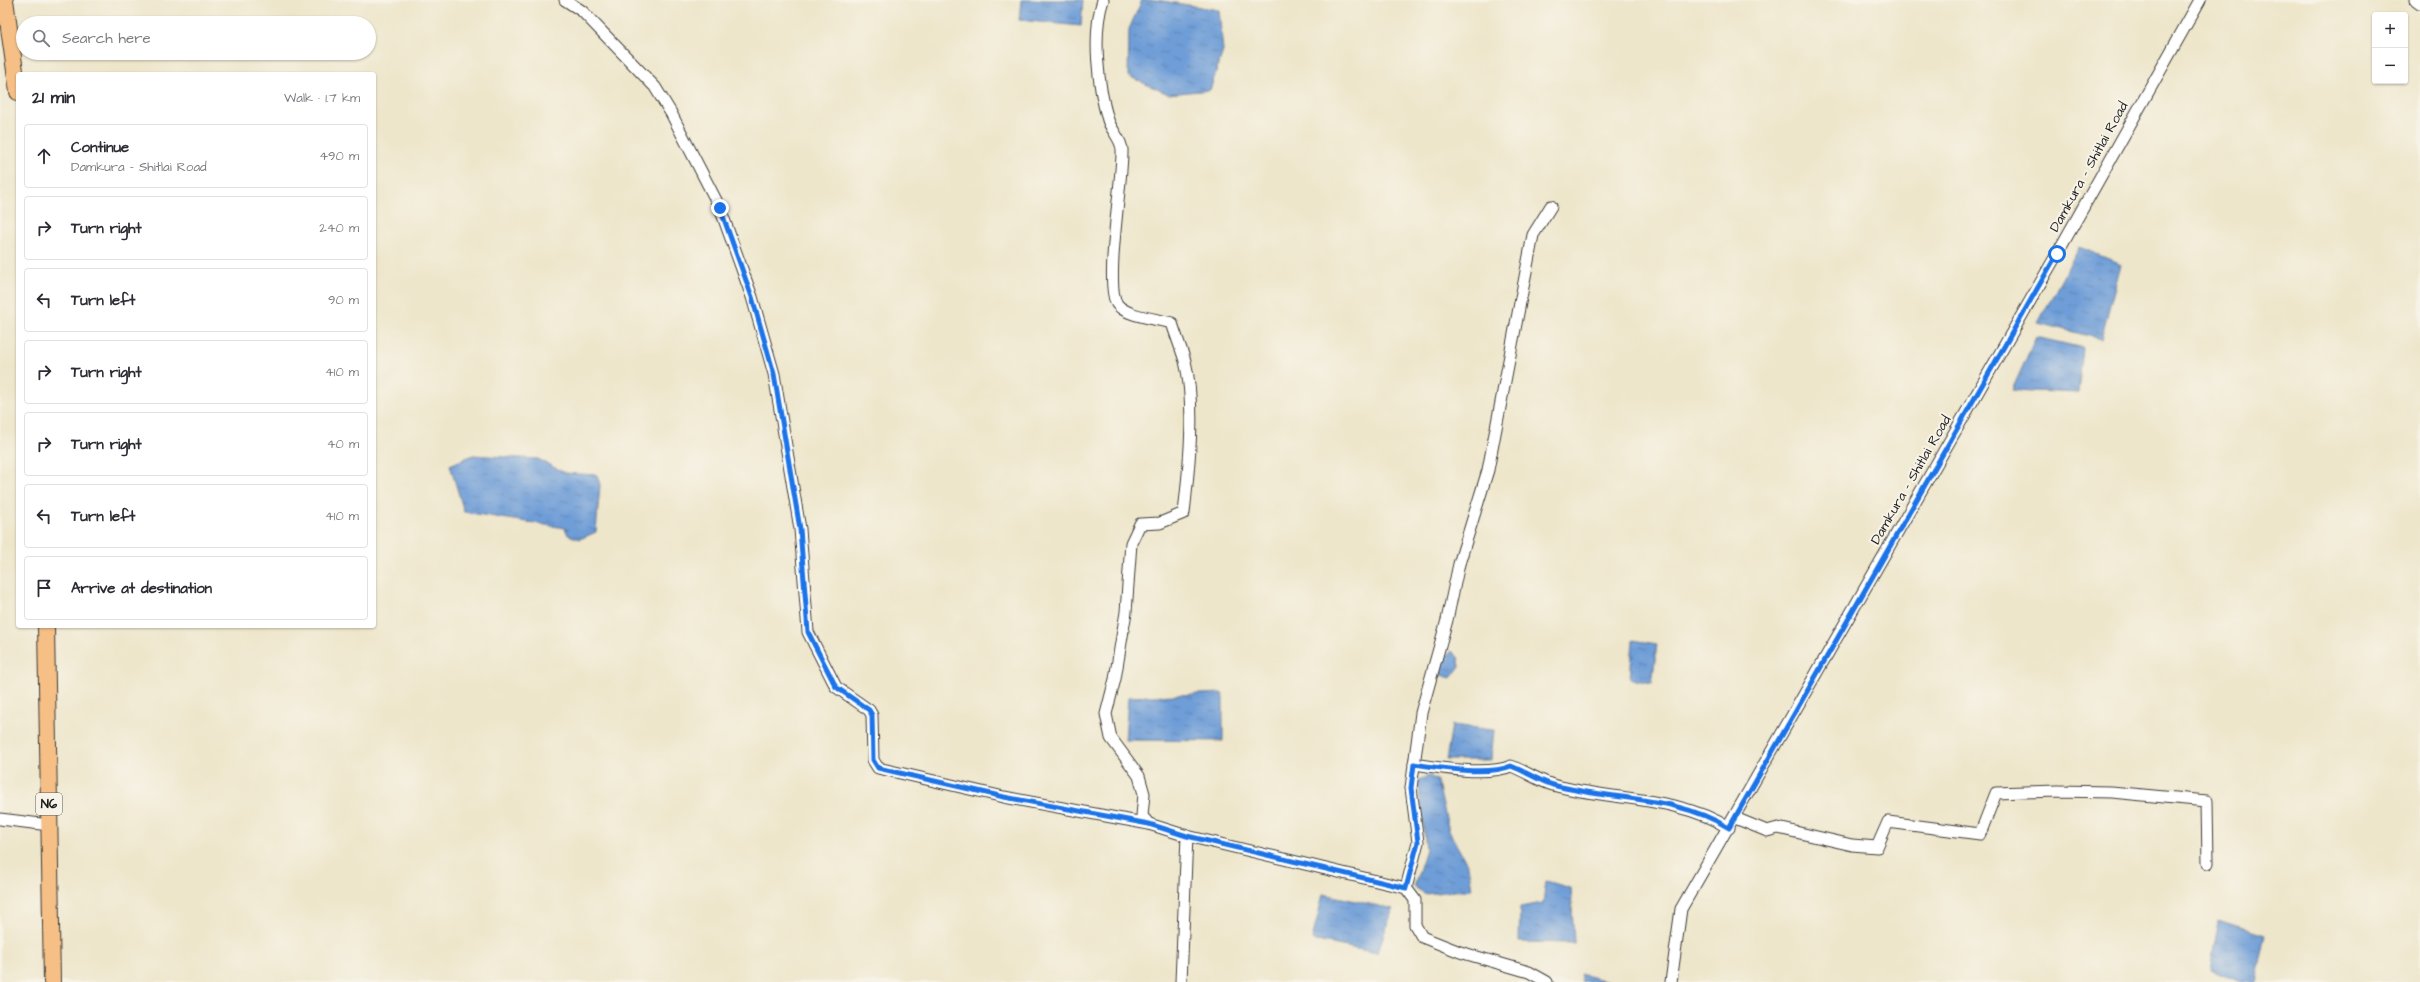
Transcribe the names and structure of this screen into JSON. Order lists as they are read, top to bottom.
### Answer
{
  "streets": {
    "highway": ["N6"],
    "street": ["Damkura - Shitlai Road"]
  },
  "page": {
    "map_buttons": ["+", "−"],
    "search": "Search here",
    "heading": ["21 min", "Walk · 1.7 km"],
    "list": [
      ["Continue", "Damkura - Shitlai Road", "490 m"],
      ["Turn right", "240 m"],
      ["Turn left", "90 m"],
      ["Turn right", "410 m"],
      ["Turn right", "40 m"],
      ["Turn left", "410 m"],
      "Arrive at destination"
    ]
  }
}
